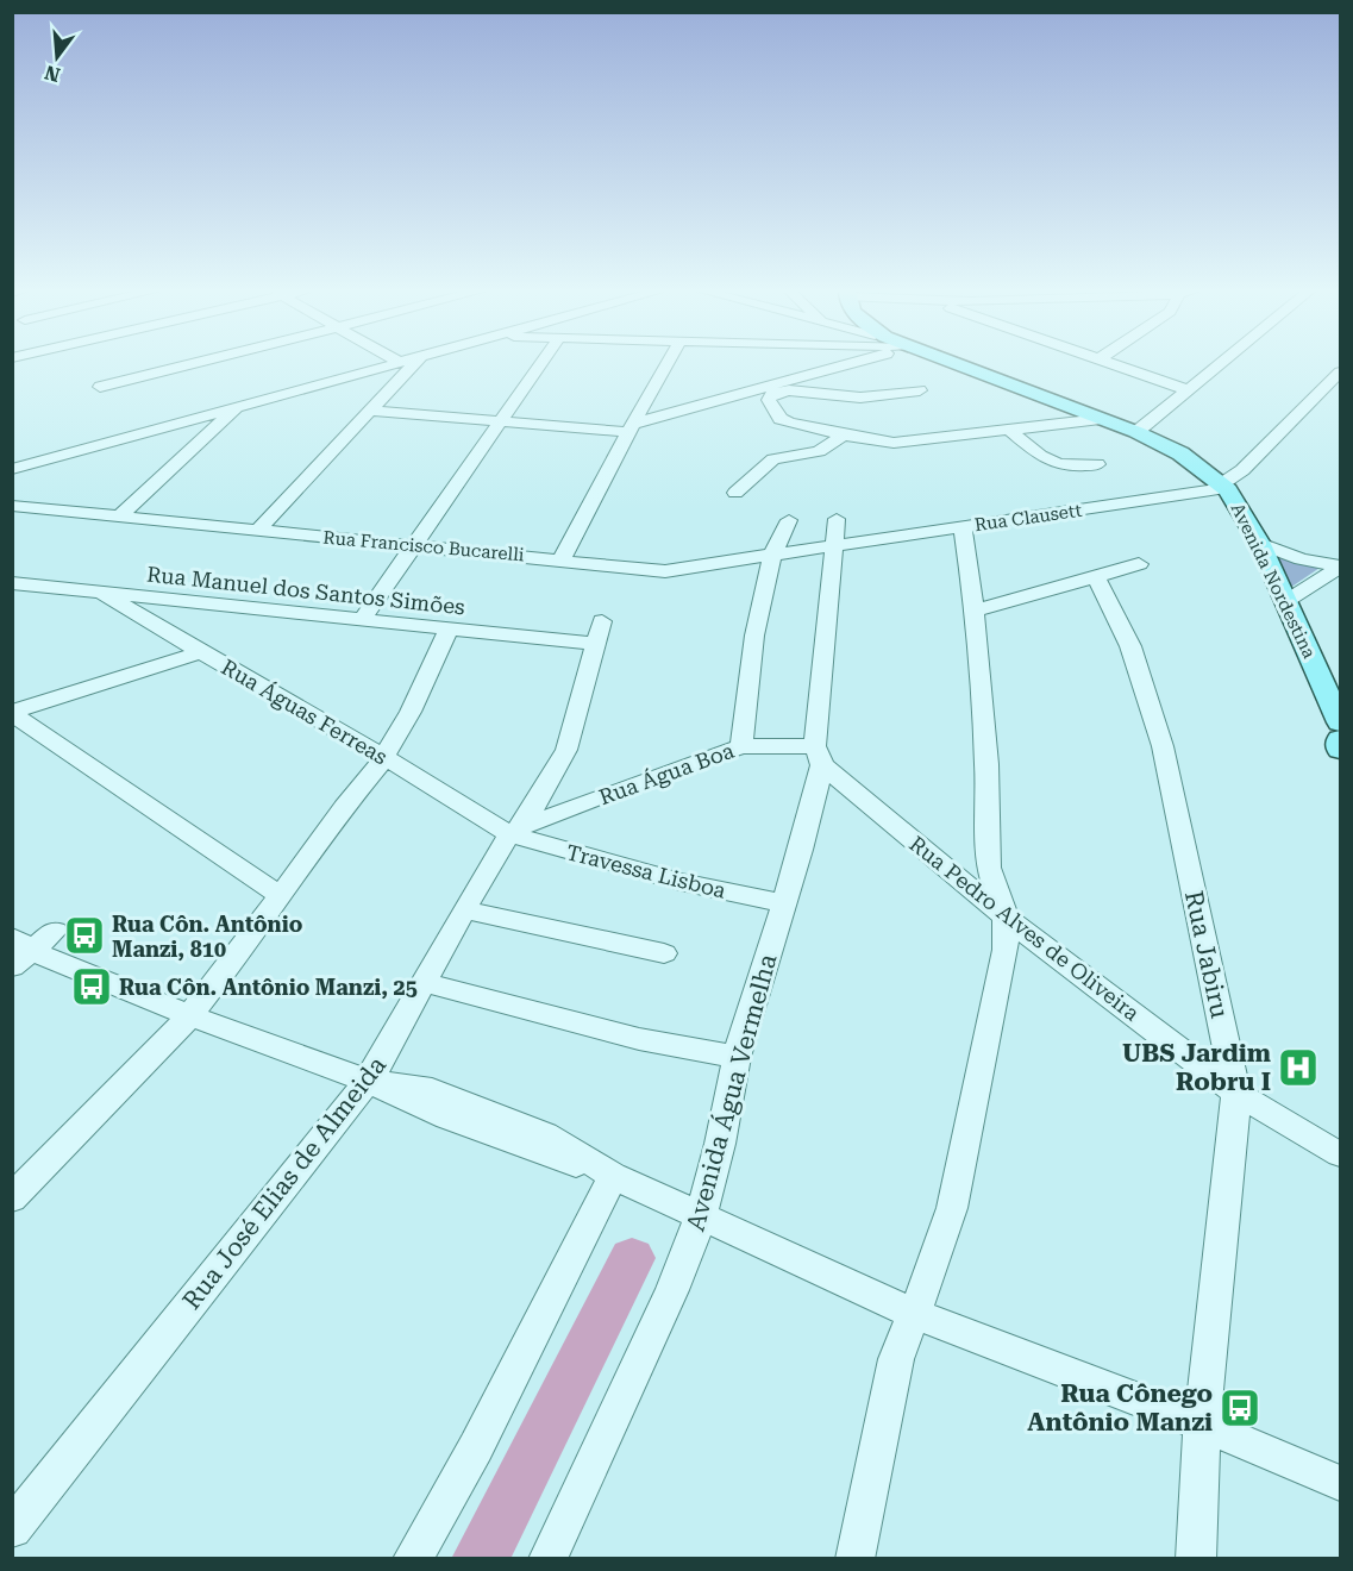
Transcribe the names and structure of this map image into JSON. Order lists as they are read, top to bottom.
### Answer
{
  "streets": {
    "main road": ["Avenida Nordestina"],
    "street": [
      "Rua Clausett",
      "Rua Francisco Bucarelli",
      "Rua Manuel dos Santos Simões",
      "Rua Águas Ferreas",
      "Rua Água Boa",
      "Travessa Lisboa",
      "Rua Pedro Alves de Oliveira",
      "Rua Jabiru",
      "Avenida Água Vermelha",
      "Rua José Elias de Almeida"
    ]
  },
  "crossings": [
    ["Rua Clausett", "Rua Francisco Bucarelli"],
    ["Rua Clausett", "Avenida Nordestina"],
    ["Rua Clausett", "Avenida Água Vermelha"],
    ["Rua Francisco Bucarelli", "Avenida Água Vermelha"],
    ["Rua Manuel dos Santos Simões", "Rua Águas Ferreas"],
    ["Rua Manuel dos Santos Simões", "Rua José Elias de Almeida"],
    ["Rua Águas Ferreas", "Rua Água Boa"],
    ["Rua Águas Ferreas", "Travessa Lisboa"],
    ["Rua Águas Ferreas", "Rua José Elias de Almeida"],
    ["Rua Água Boa", "Travessa Lisboa"],
    ["Rua Água Boa", "Rua Pedro Alves de Oliveira"],
    ["Rua Água Boa", "Avenida Água Vermelha"],
    ["Rua Água Boa", "Rua José Elias de Almeida"],
    ["Travessa Lisboa", "Avenida Água Vermelha"],
    ["Travessa Lisboa", "Rua José Elias de Almeida"],
    ["Rua Pedro Alves de Oliveira", "Rua Jabiru"],
    ["Rua Pedro Alves de Oliveira", "Avenida Água Vermelha"]
  ],
  "places": {
    "bus stop": ["Rua Côn. Antônio Manzi, 810", "Rua Côn. Antônio Manzi, 25", "Rua Cônego Antônio Manzi"],
    "hospital": ["UBS Jardim Robru I"]
  },
  "north": "bottom"
}
